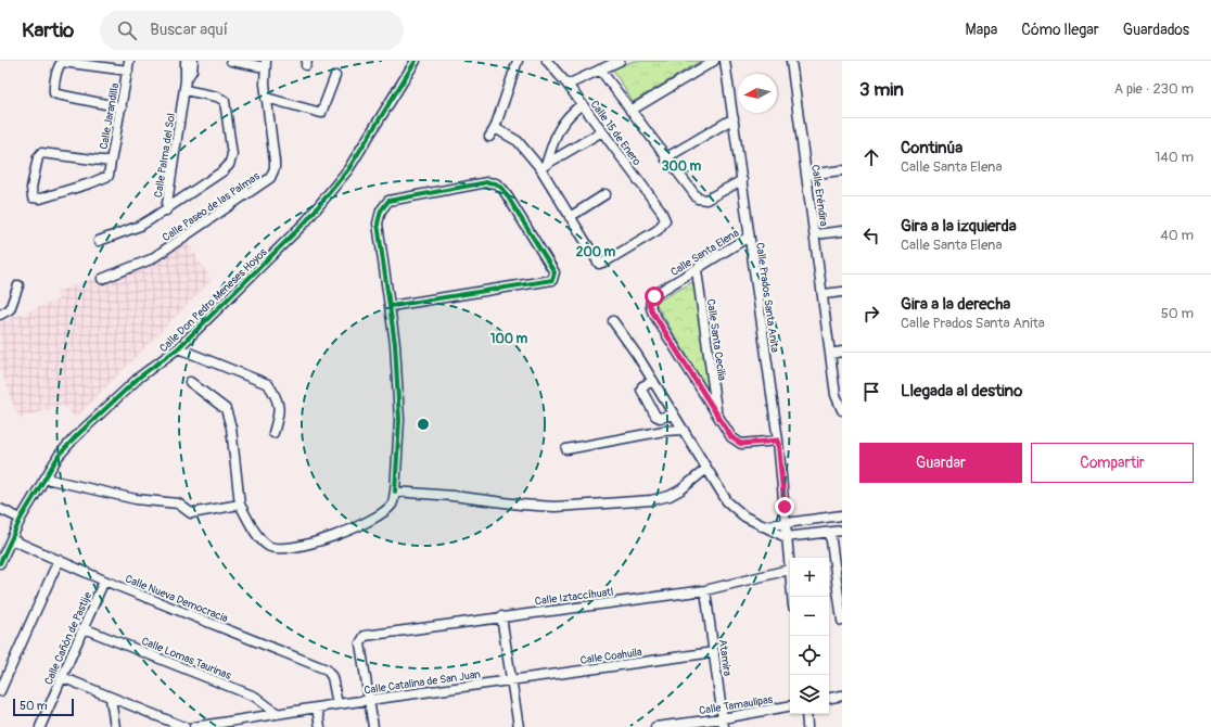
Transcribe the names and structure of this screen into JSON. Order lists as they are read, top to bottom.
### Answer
{
  "streets": {
    "street": [
      "Calle Jarandilla",
      "Calle 15 de Enero",
      "Calle Palma del Sol",
      "Calle Eréndira",
      "Calle Paseo de las Palmas",
      "Calle Santa Elena",
      "Calle Prados Santa Anita",
      "Calle Don Pedro Meneses Hoyos",
      "Calle Santa Cecilia",
      "Calle Iztaccíhuatl",
      "Calle Nueva Democracia",
      "Calle Cañón de Pastije",
      "Calle Coahuila",
      "Calle Lomas Taurinas",
      "Atamira",
      "Calle Catalina de San Juan",
      "Calle Tamaulipas"
    ]
  },
  "crossings": [
    ["Calle Santa Elena", "Calle Prados Santa Anita"],
    ["Calle Santa Elena", "Calle Santa Cecilia"],
    ["Calle Prados Santa Anita", "Calle Iztaccíhuatl"],
    ["Calle Don Pedro Meneses Hoyos", "Calle Nueva Democracia"],
    ["Calle Iztaccíhuatl", "Atamira"],
    ["Calle Iztaccíhuatl", "Calle Catalina de San Juan"],
    ["Calle Nueva Democracia", "Calle Cañón de Pastije"],
    ["Calle Nueva Democracia", "Calle Catalina de San Juan"],
    ["Calle Cañón de Pastije", "Calle Lomas Taurinas"],
    ["Calle Coahuila", "Atamira"],
    ["Calle Coahuila", "Calle Catalina de San Juan"],
    ["Calle Lomas Taurinas", "Calle Catalina de San Juan"],
    ["Atamira", "Calle Tamaulipas"]
  ],
  "scale_bar": "50 m",
  "north": "left",
  "page": {
    "header": "Kartio",
    "search": "Buscar aquí",
    "nav": ["Mapa", "Cómo llegar", "Guardados"],
    "heading": ["3 min", "A pie · 230 m"],
    "list": [
      ["Continúa", "Calle Santa Elena", "140 m"],
      ["Gira a la izquierda", "Calle Santa Elena", "40 m"],
      ["Gira a la derecha", "Calle Prados Santa Anita", "50 m"],
      "Llegada al destino"
    ],
    "buttons": ["Guardar", "Compartir"],
    "map_buttons": ["+", "−"],
    "scale": "50 m"
  },
  "rings": ["300 m", "200 m", "100 m"]
}
